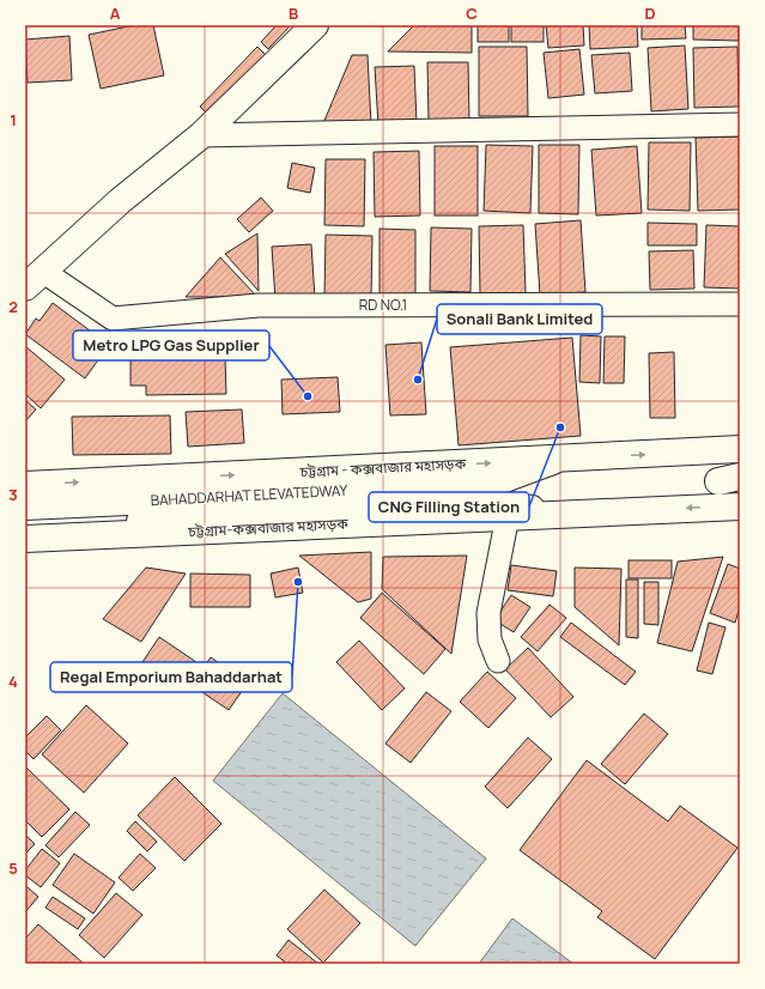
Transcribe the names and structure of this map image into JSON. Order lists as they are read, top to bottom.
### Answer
{
  "streets": {
    "main road": ["চট্টগ্রাম - কক্সবাজার মহাসড়ক", "BAHADDARHAT ELEVATEDWAY", "চট্টগ্রাম-কক্সবাজার মহাসড়ক"],
    "street": ["RD NO.1"]
  },
  "crossings": [
    ["চট্টগ্রাম - কক্সবাজার মহাসড়ক", "BAHADDARHAT ELEVATEDWAY"],
    ["BAHADDARHAT ELEVATEDWAY", "চট্টগ্রাম-কক্সবাজার মহাসড়ক"]
  ],
  "one_way": ["চট্টগ্রাম - কক্সবাজার মহাসড়ক"],
  "places": [
    "Sonali Bank Limited",
    "Metro LPG Gas Supplier",
    "CNG Filling Station",
    "Regal Emporium Bahaddarhat"
  ],
  "grid": {
    "columns": [
      "A",
      "B",
      "C",
      "D"
    ],
    "rows": [
      "1",
      "2",
      "3",
      "4",
      "5"
    ]
  }
}
